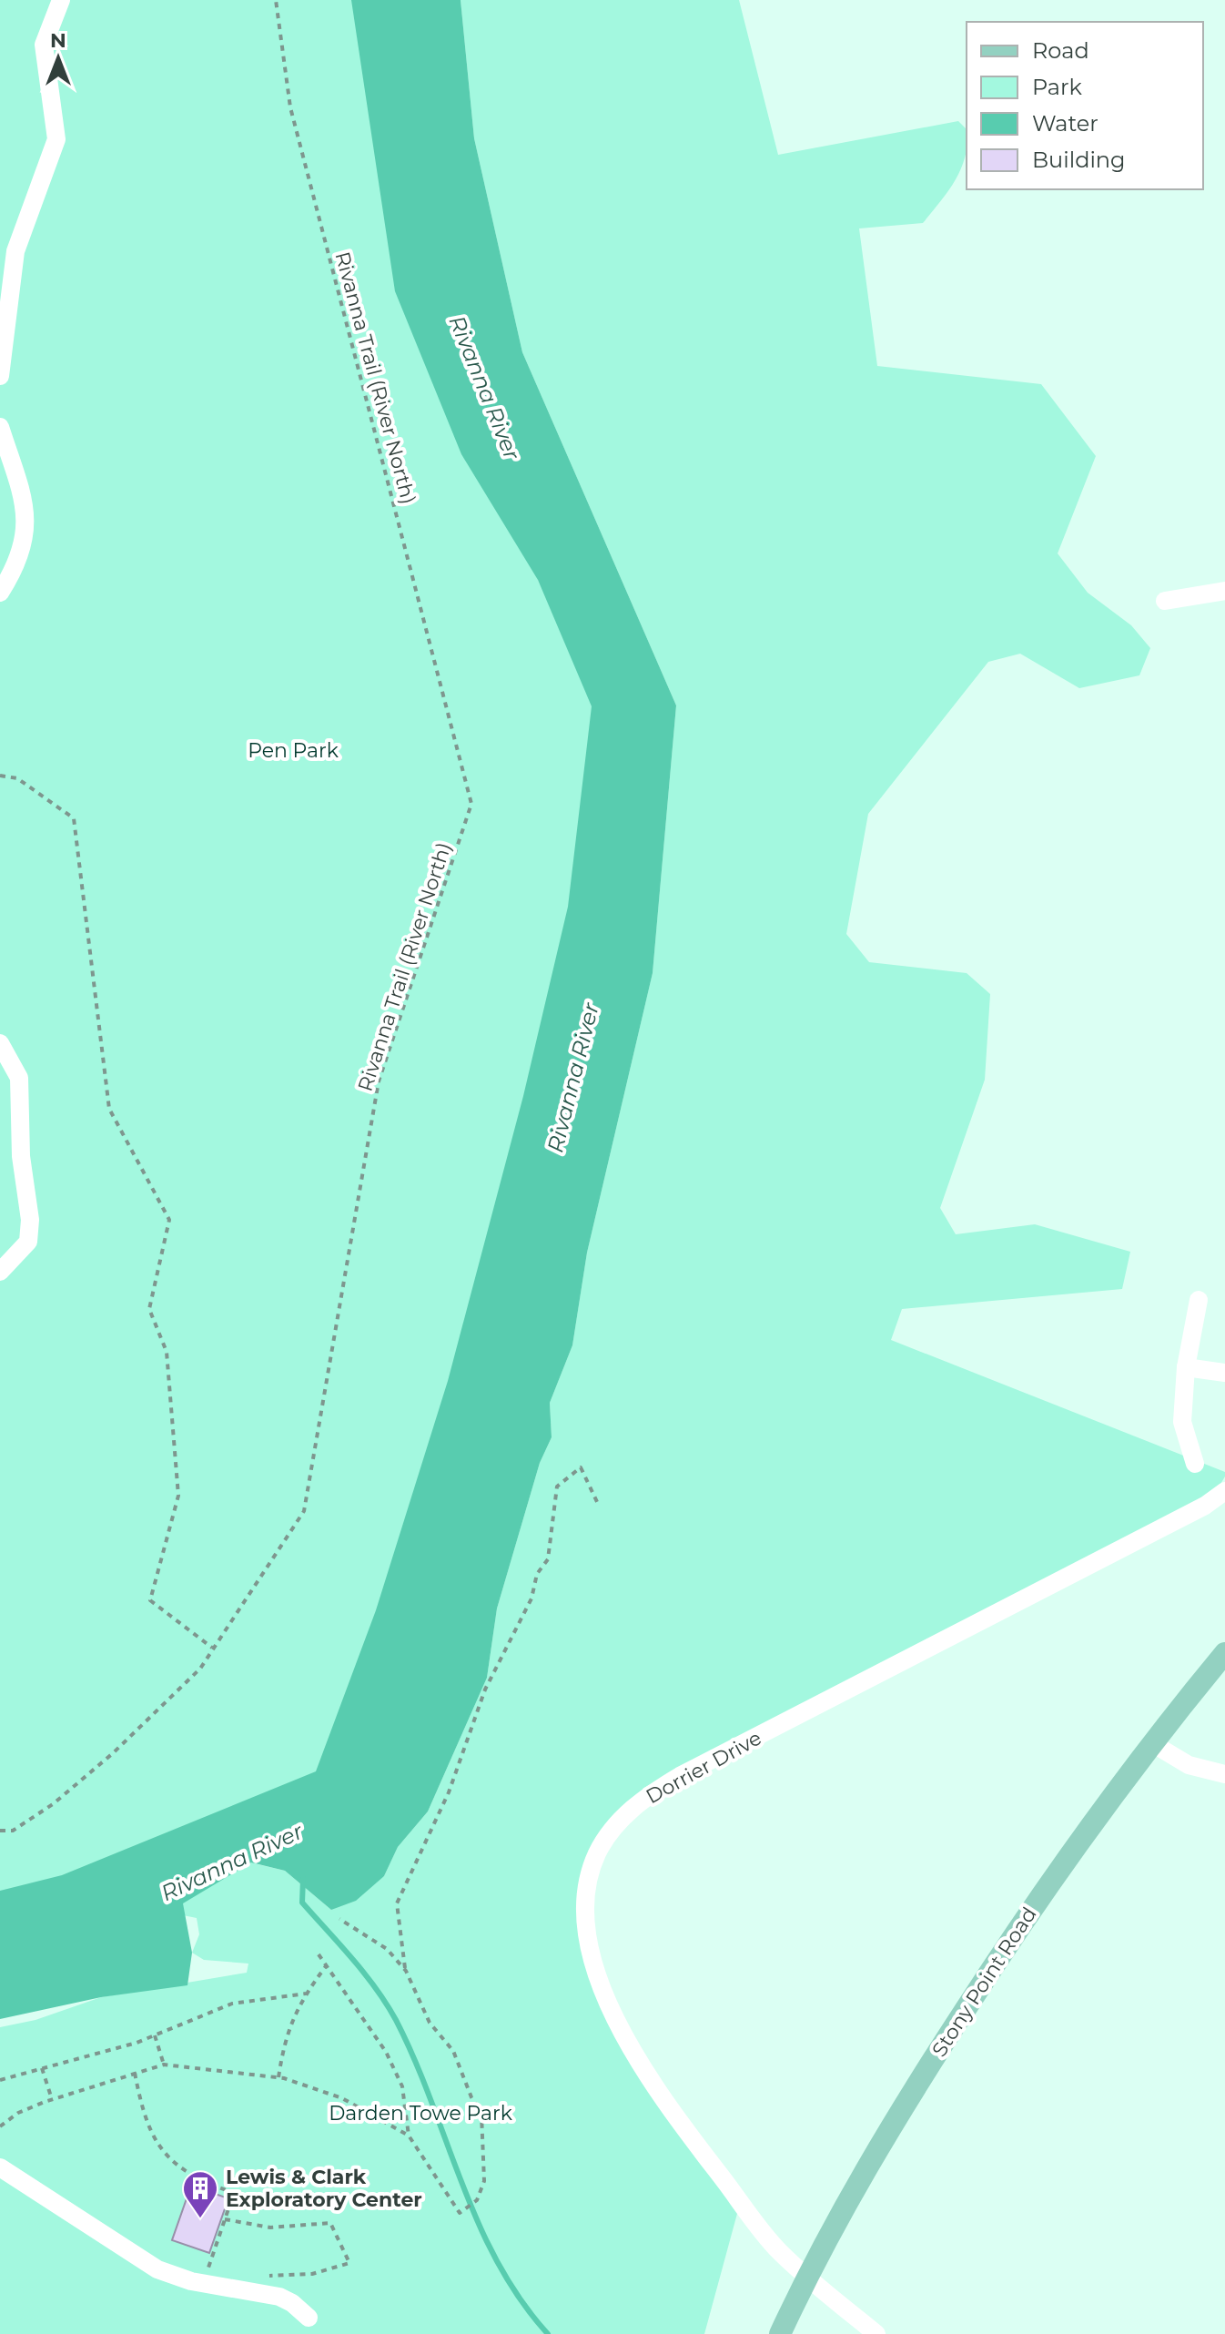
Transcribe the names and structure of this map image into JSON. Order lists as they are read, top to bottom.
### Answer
{
  "streets": {
    "main road": ["Stony Point Road"],
    "street": ["Dorrier Drive"],
    "path": ["Rivanna Trail (River North)"]
  },
  "crossings": [
    ["Dorrier Drive", "Stony Point Road"]
  ],
  "water": ["Rivanna River"],
  "parks": ["Pen Park", "Darden Towe Park"],
  "places": {
    "building": ["Lewis & Clark Exploratory Center"]
  },
  "legend": [
    "Road",
    "Park",
    "Water",
    "Building"
  ],
  "north": "top"
}
